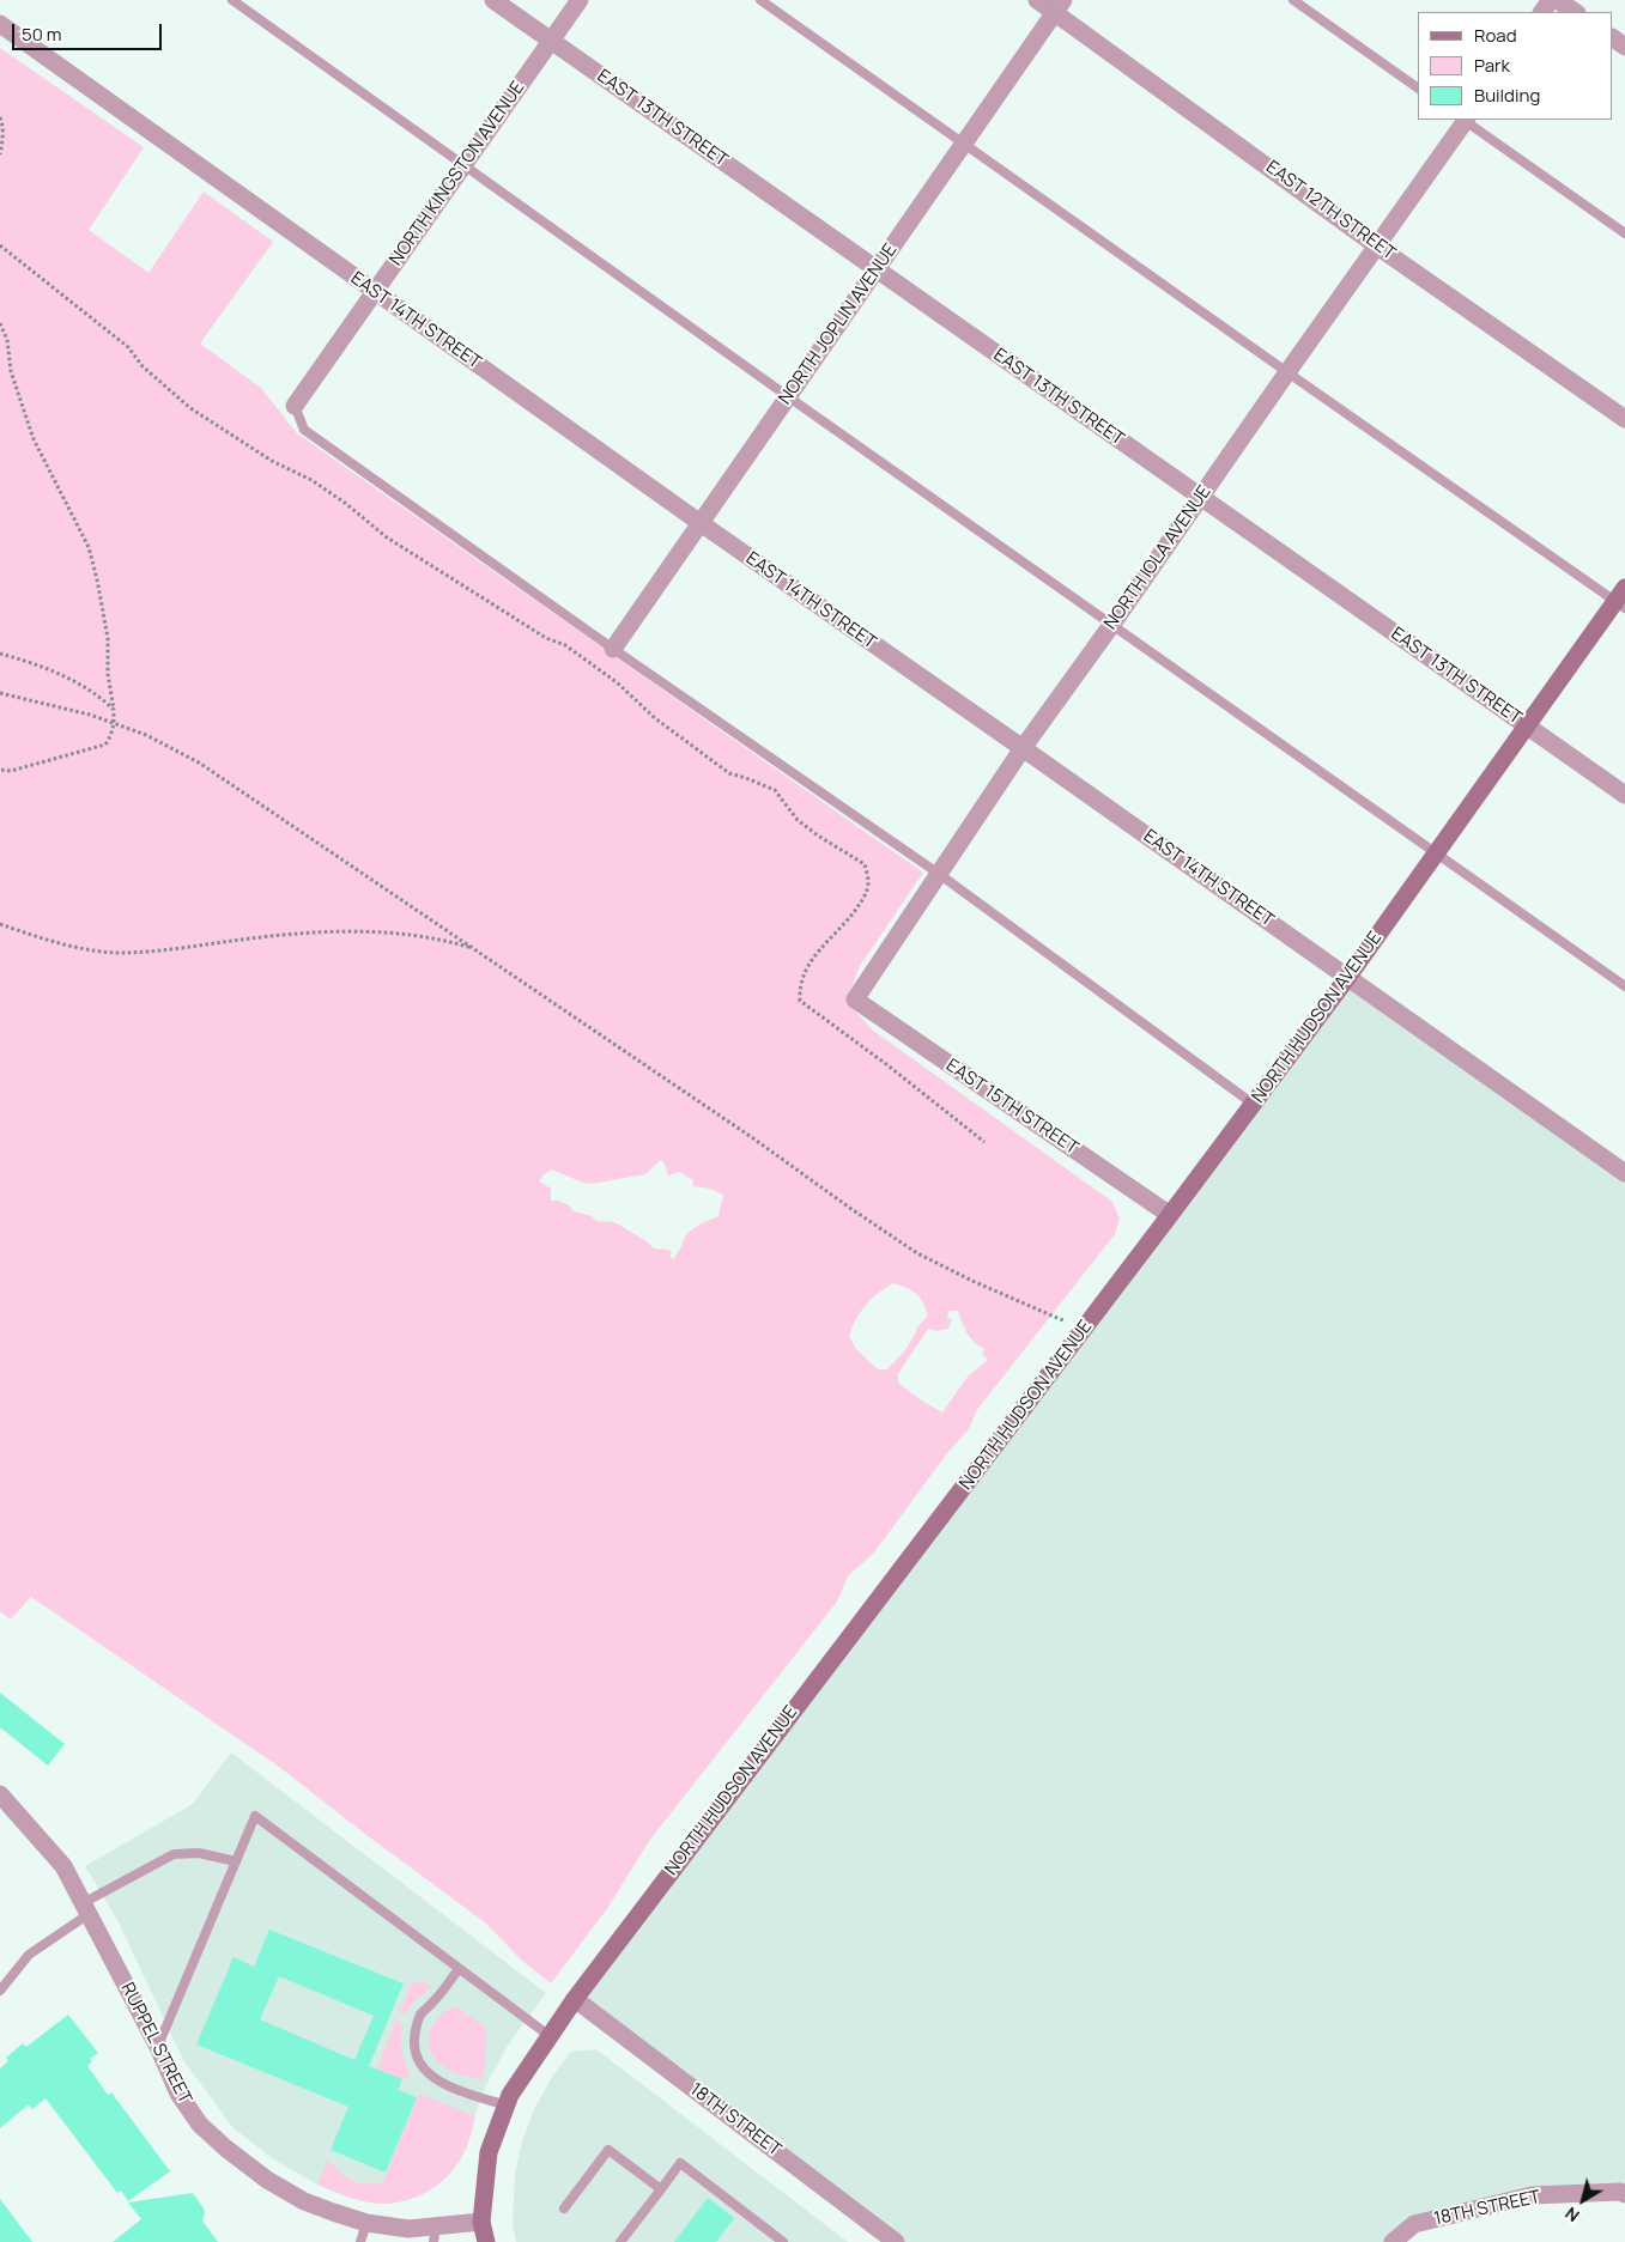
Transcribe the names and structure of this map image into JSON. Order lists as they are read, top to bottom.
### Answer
{
  "streets": {
    "main road": ["NORTH HUDSON AVENUE"],
    "street": [
      "EAST 13TH STREET",
      "NORTH KINGSTON AVENUE",
      "EAST 12TH STREET",
      "EAST 14TH STREET",
      "NORTH JOPLIN AVENUE",
      "NORTH IOLA AVENUE",
      "EAST 15TH STREET",
      "RUPPEL STREET",
      "18TH STREET"
    ]
  },
  "crossings": [
    ["EAST 13TH STREET", "NORTH KINGSTON AVENUE"],
    ["EAST 13TH STREET", "NORTH JOPLIN AVENUE"],
    ["EAST 13TH STREET", "NORTH IOLA AVENUE"],
    ["EAST 13TH STREET", "NORTH HUDSON AVENUE"],
    ["NORTH KINGSTON AVENUE", "EAST 14TH STREET"],
    ["EAST 12TH STREET", "NORTH JOPLIN AVENUE"],
    ["EAST 12TH STREET", "NORTH IOLA AVENUE"],
    ["EAST 14TH STREET", "NORTH JOPLIN AVENUE"],
    ["EAST 14TH STREET", "NORTH IOLA AVENUE"],
    ["EAST 14TH STREET", "NORTH HUDSON AVENUE"],
    ["NORTH IOLA AVENUE", "EAST 15TH STREET"],
    ["NORTH HUDSON AVENUE", "EAST 15TH STREET"],
    ["NORTH HUDSON AVENUE", "RUPPEL STREET"],
    ["NORTH HUDSON AVENUE", "18TH STREET"]
  ],
  "legend": ["Road", "Park", "Building"],
  "scale_bar": "50 m",
  "north": "bottom left"
}
